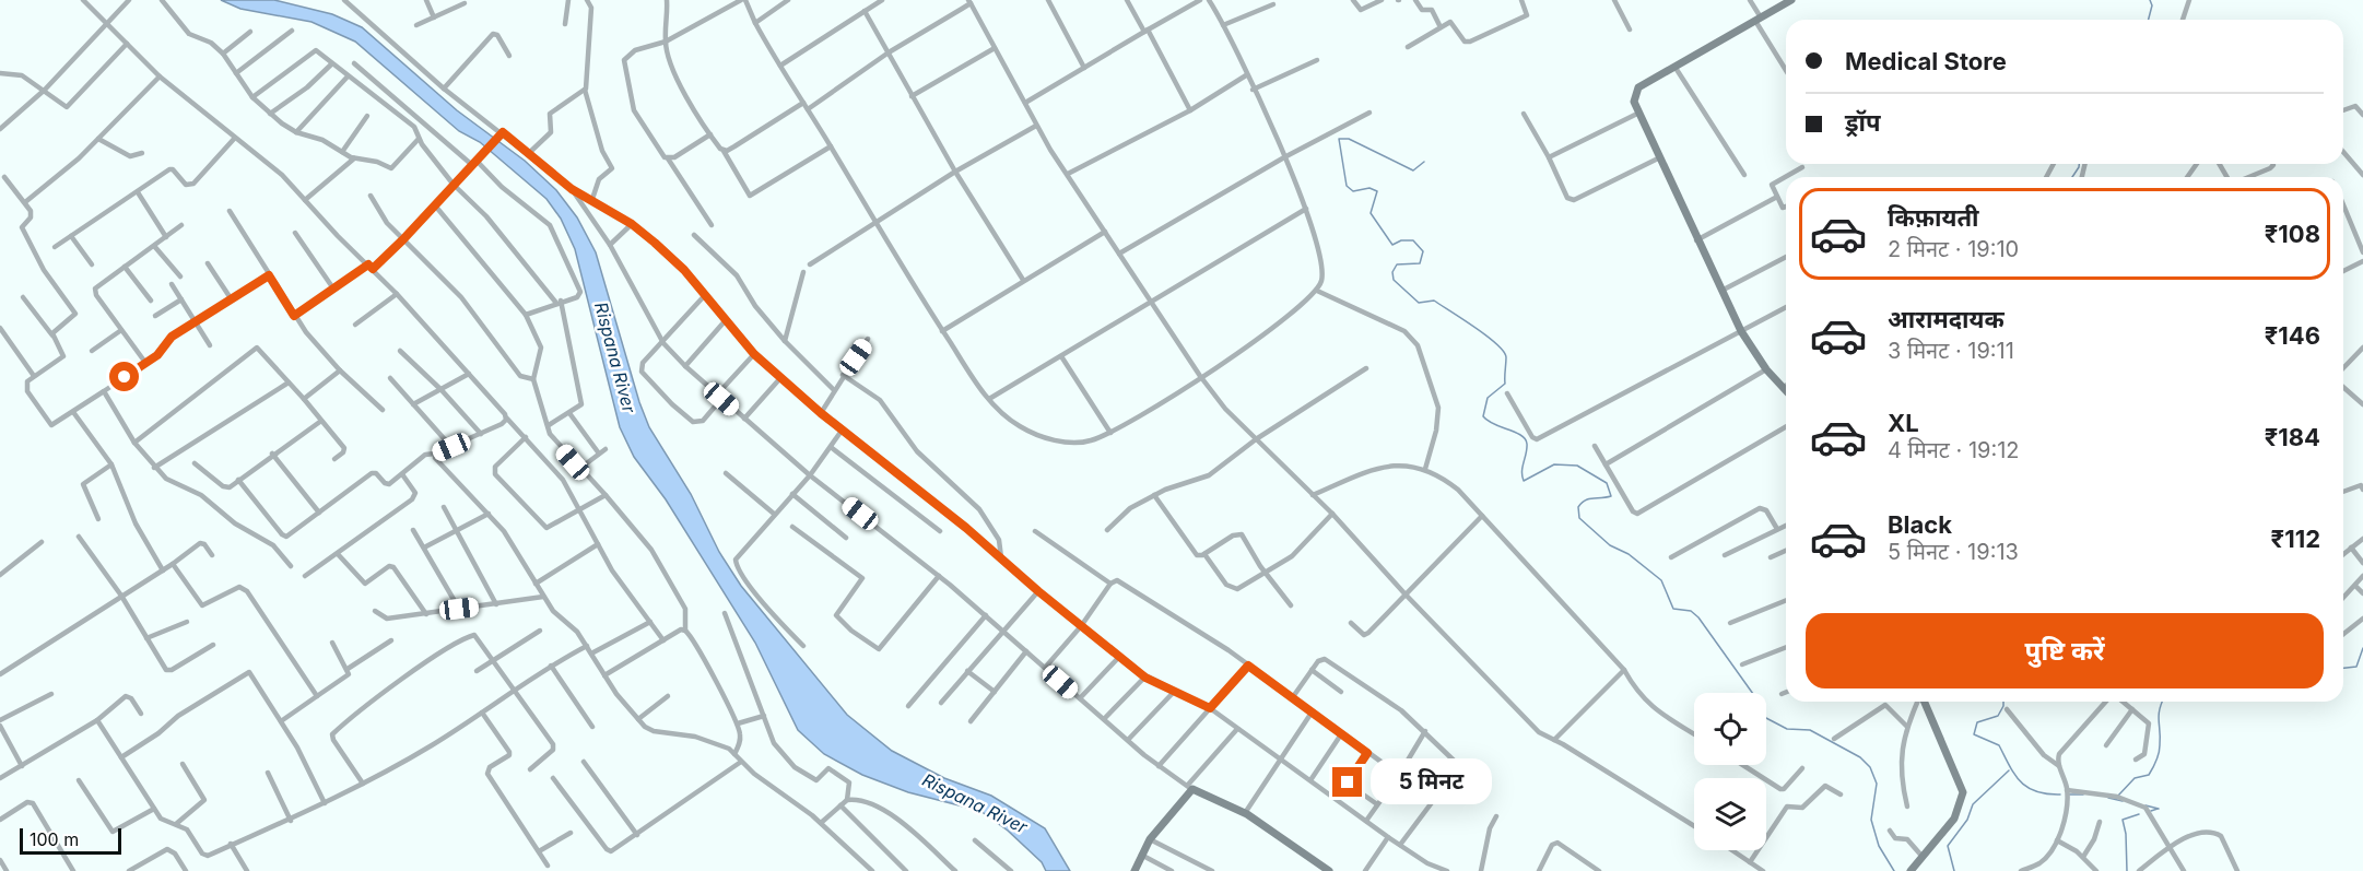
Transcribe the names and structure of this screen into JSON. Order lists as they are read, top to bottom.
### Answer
{
  "water": ["Rispana River"],
  "scale_bar": "100 m",
  "page": {
    "banner": ["Medical Store", "ड्रॉप"],
    "list": [
      {
        "name": "किफ़ायती",
        "note": "2 मिनट · 19:10",
        "value": "₹108"
      },
      {
        "name": "आरामदायक",
        "note": "3 मिनट · 19:11",
        "value": "₹146"
      },
      {
        "name": "XL",
        "note": "4 मिनट · 19:12",
        "value": "₹184"
      },
      {
        "name": "Black",
        "note": "5 मिनट · 19:13",
        "value": "₹112"
      }
    ],
    "buttons": "पुष्टि करें",
    "bubble": "5 मिनट",
    "scale": "100 m"
  }
}
